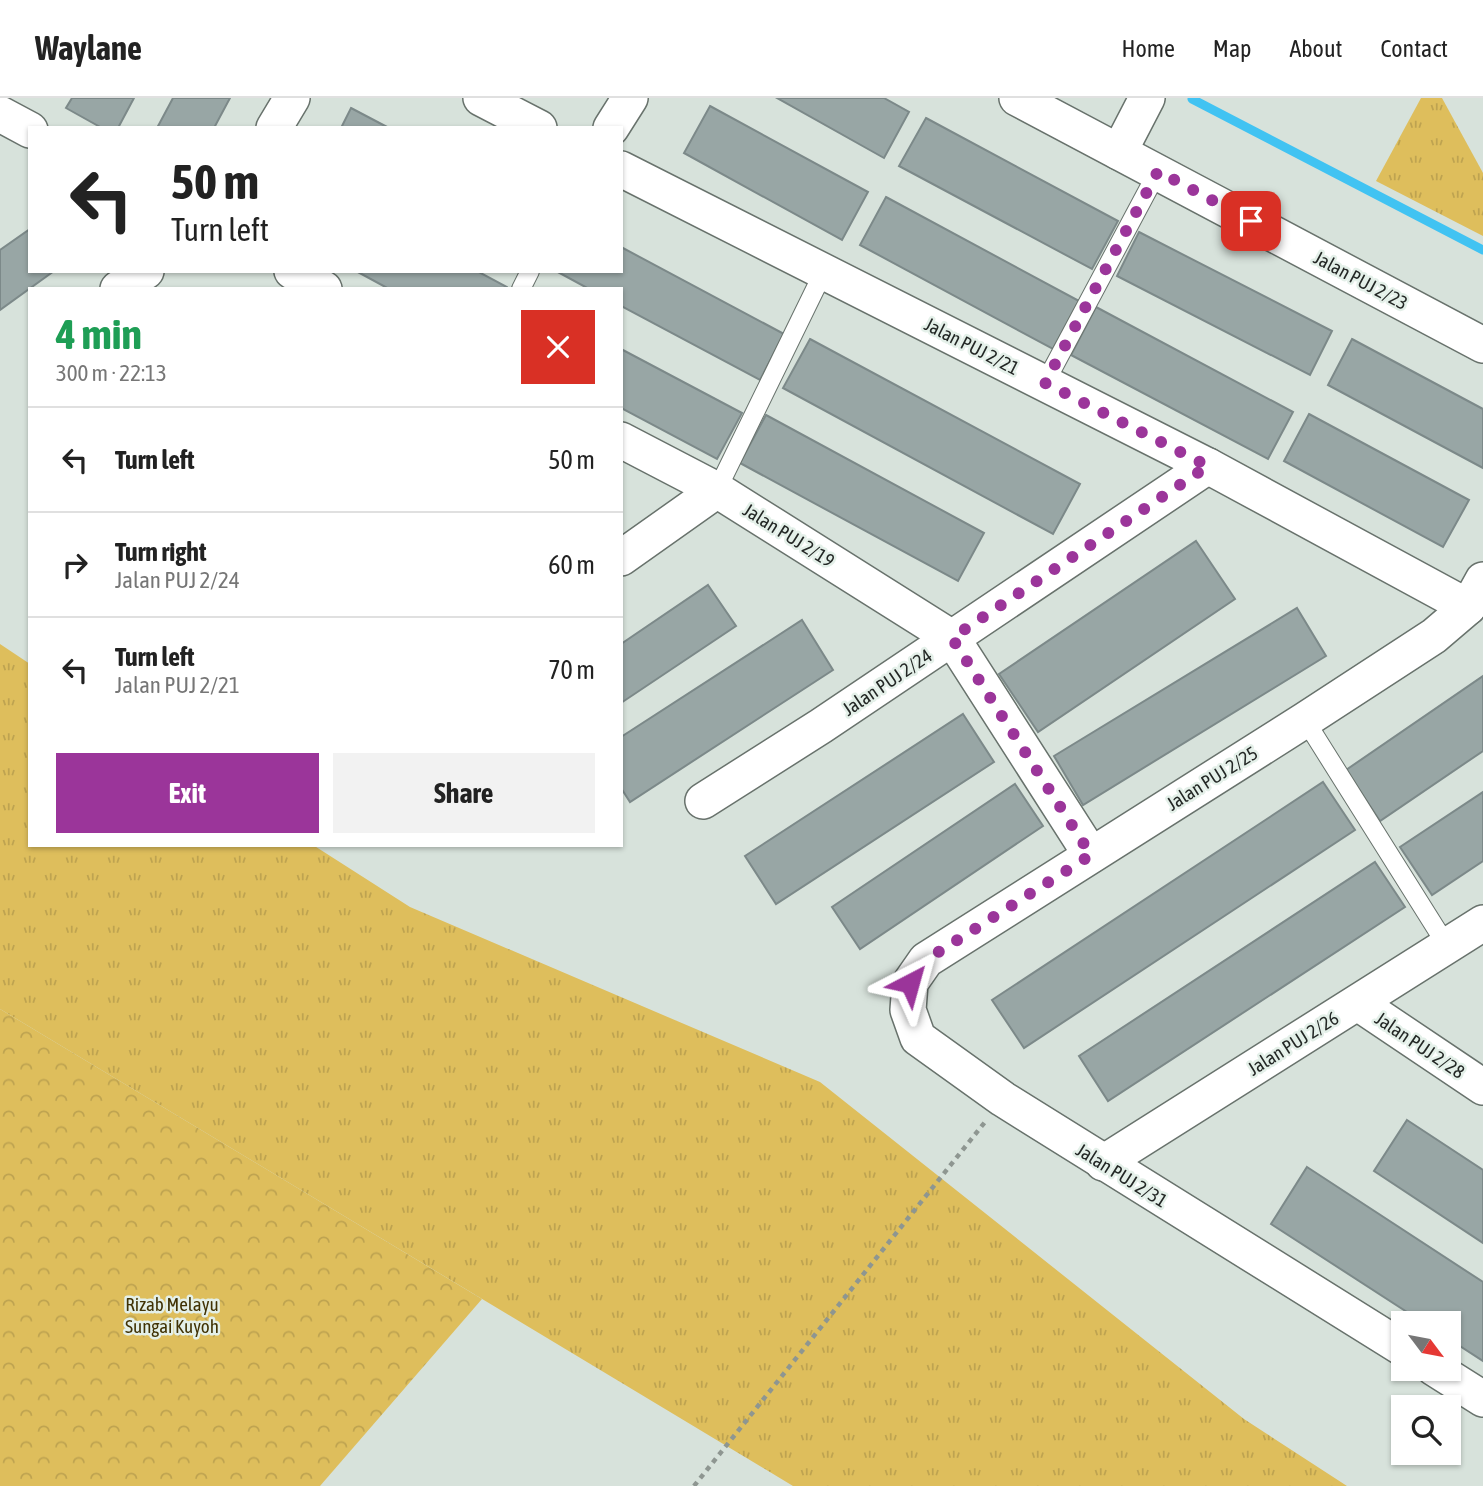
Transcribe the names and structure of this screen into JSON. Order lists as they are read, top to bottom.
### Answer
{
  "streets": {
    "street": [
      "Jalan PUJ 2/23",
      "Jalan PUJ 2/21",
      "Jalan PUJ 2/19",
      "Jalan PUJ 2/24",
      "Jalan PUJ 2/25",
      "Jalan PUJ 2/26",
      "Jalan PUJ 2/28",
      "Jalan PUJ 2/31"
    ]
  },
  "crossings": [
    ["Jalan PUJ 2/21", "Jalan PUJ 2/24"],
    ["Jalan PUJ 2/21", "Jalan PUJ 2/25"],
    ["Jalan PUJ 2/19", "Jalan PUJ 2/24"],
    ["Jalan PUJ 2/25", "Jalan PUJ 2/31"],
    ["Jalan PUJ 2/26", "Jalan PUJ 2/28"],
    ["Jalan PUJ 2/26", "Jalan PUJ 2/31"]
  ],
  "parks": ["Rizab Melayu Sungai Kuyoh"],
  "north": "bottom right",
  "page": {
    "header": "Waylane",
    "nav": [
      "Home",
      "Map",
      "About",
      "Contact"
    ],
    "turn": ["50 m", "Turn left"],
    "heading": ["4 min", "300 m · 22:13"],
    "list": [
      {
        "name": "Turn left",
        "value": "50 m"
      },
      {
        "name": "Turn right",
        "note": "Jalan PUJ 2/24",
        "value": "60 m"
      },
      {
        "name": "Turn left",
        "note": "Jalan PUJ 2/21",
        "value": "70 m"
      }
    ],
    "buttons": ["Exit", "Share"]
  }
}
